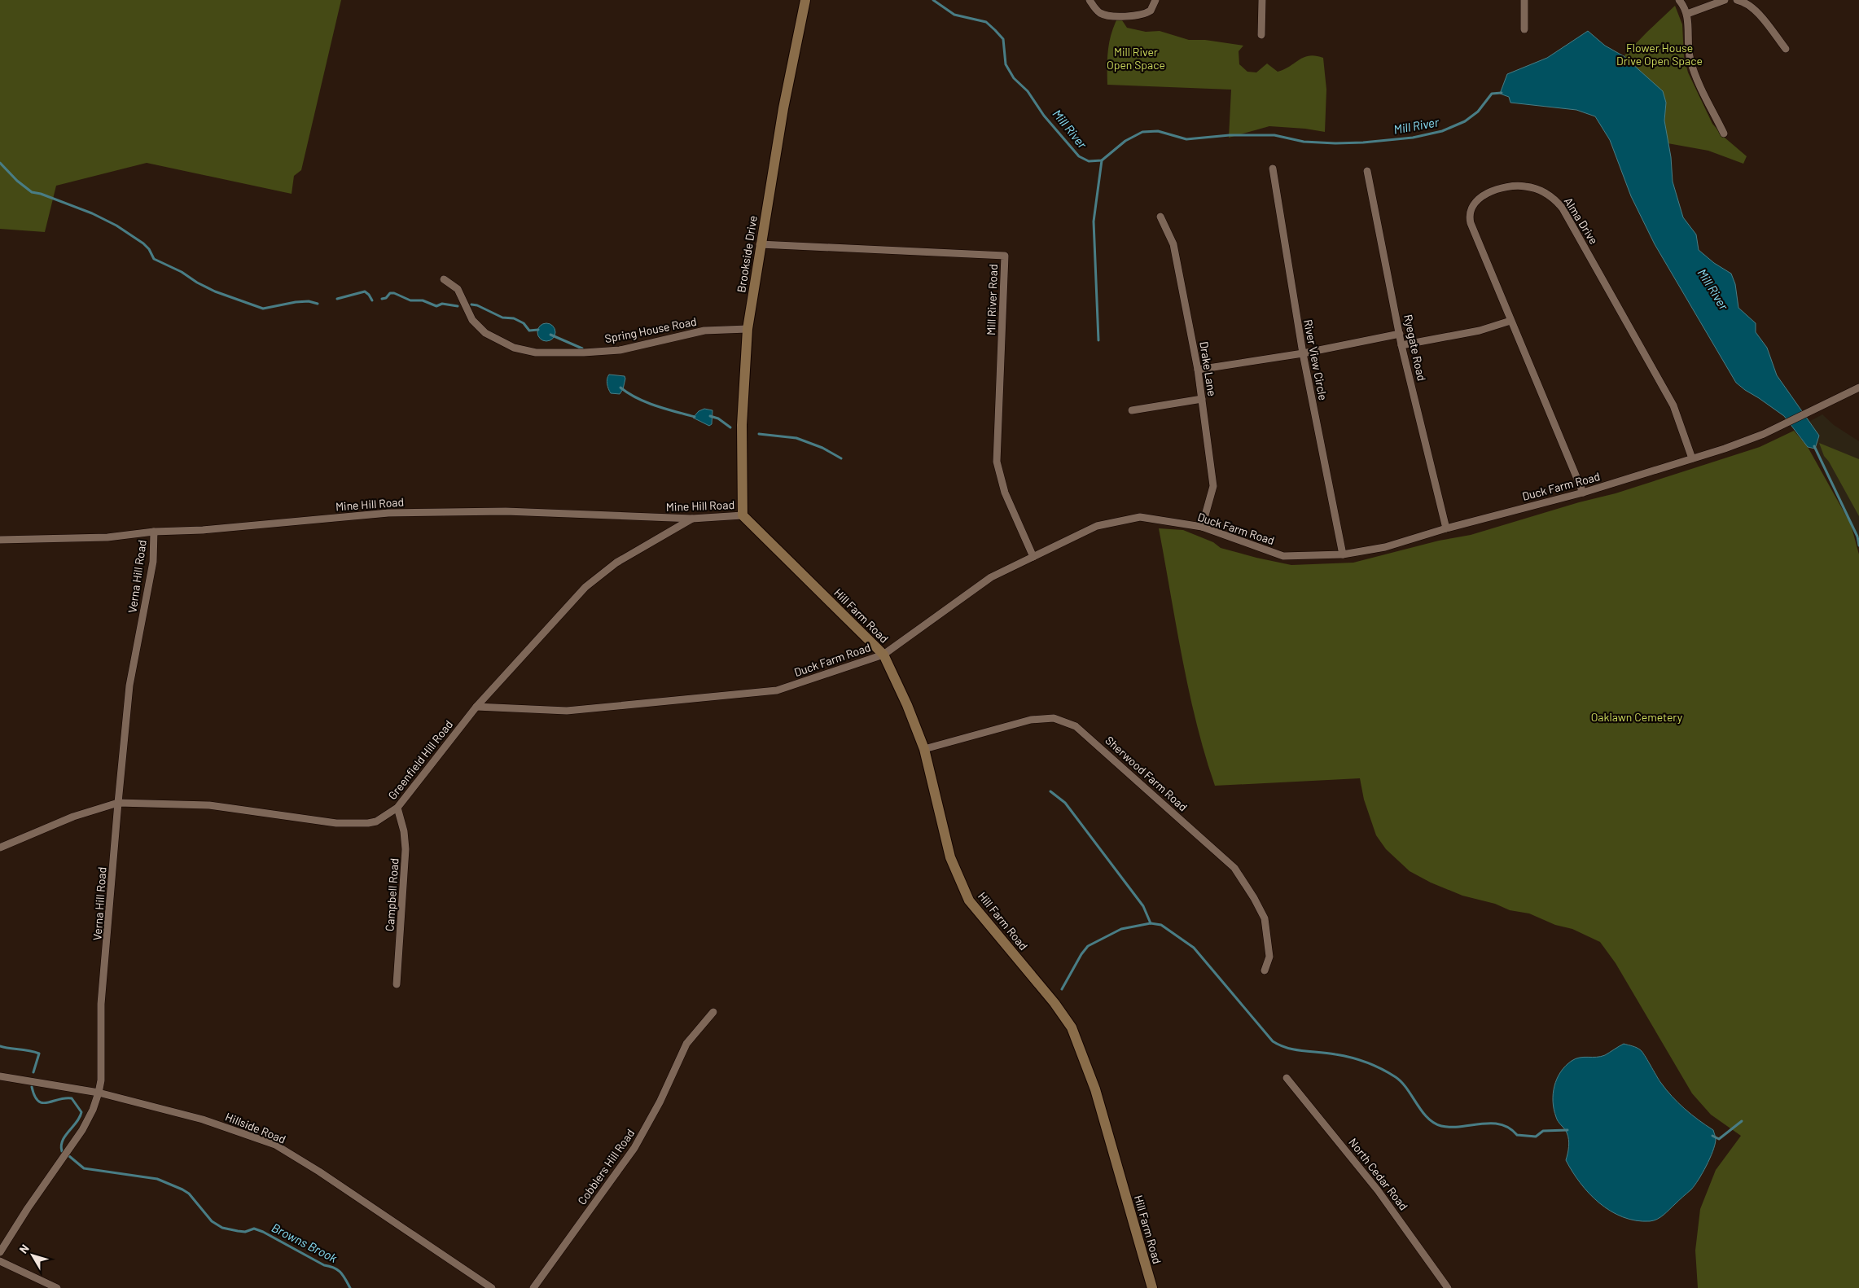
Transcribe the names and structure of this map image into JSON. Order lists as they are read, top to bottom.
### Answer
{
  "streets": {
    "main road": ["Brookside Drive", "Hill Farm Road"],
    "street": [
      "Alma Drive",
      "Mill River Road",
      "Spring House Road",
      "Ryegate Road",
      "River View Circle",
      "Drake Lane",
      "Duck Farm Road",
      "Mine Hill Road",
      "Verna Hill Road",
      "Greenfield Hill Road",
      "Sherwood Farm Road",
      "Campbell Road",
      "Hillside Road",
      "Cobblers Hill Road",
      "North Cedar Road"
    ]
  },
  "crossings": [
    ["Alma Drive", "Duck Farm Road"],
    ["Brookside Drive", "Mill River Road"],
    ["Brookside Drive", "Spring House Road"],
    ["Brookside Drive", "Mine Hill Road"],
    ["Brookside Drive", "Hill Farm Road"],
    ["Mill River Road", "Duck Farm Road"],
    ["Ryegate Road", "Duck Farm Road"],
    ["River View Circle", "Duck Farm Road"],
    ["Drake Lane", "Duck Farm Road"],
    ["Duck Farm Road", "Hill Farm Road"],
    ["Duck Farm Road", "Greenfield Hill Road"],
    ["Mine Hill Road", "Verna Hill Road"],
    ["Mine Hill Road", "Hill Farm Road"],
    ["Mine Hill Road", "Greenfield Hill Road"],
    ["Verna Hill Road", "Greenfield Hill Road"],
    ["Verna Hill Road", "Hillside Road"],
    ["Hill Farm Road", "Sherwood Farm Road"],
    ["Greenfield Hill Road", "Campbell Road"]
  ],
  "water": ["Mill River", "Browns Brook"],
  "parks": ["Flower House Drive Open Space", "Mill River Open Space", "Oaklawn Cemetery"],
  "north": "top left"
}
